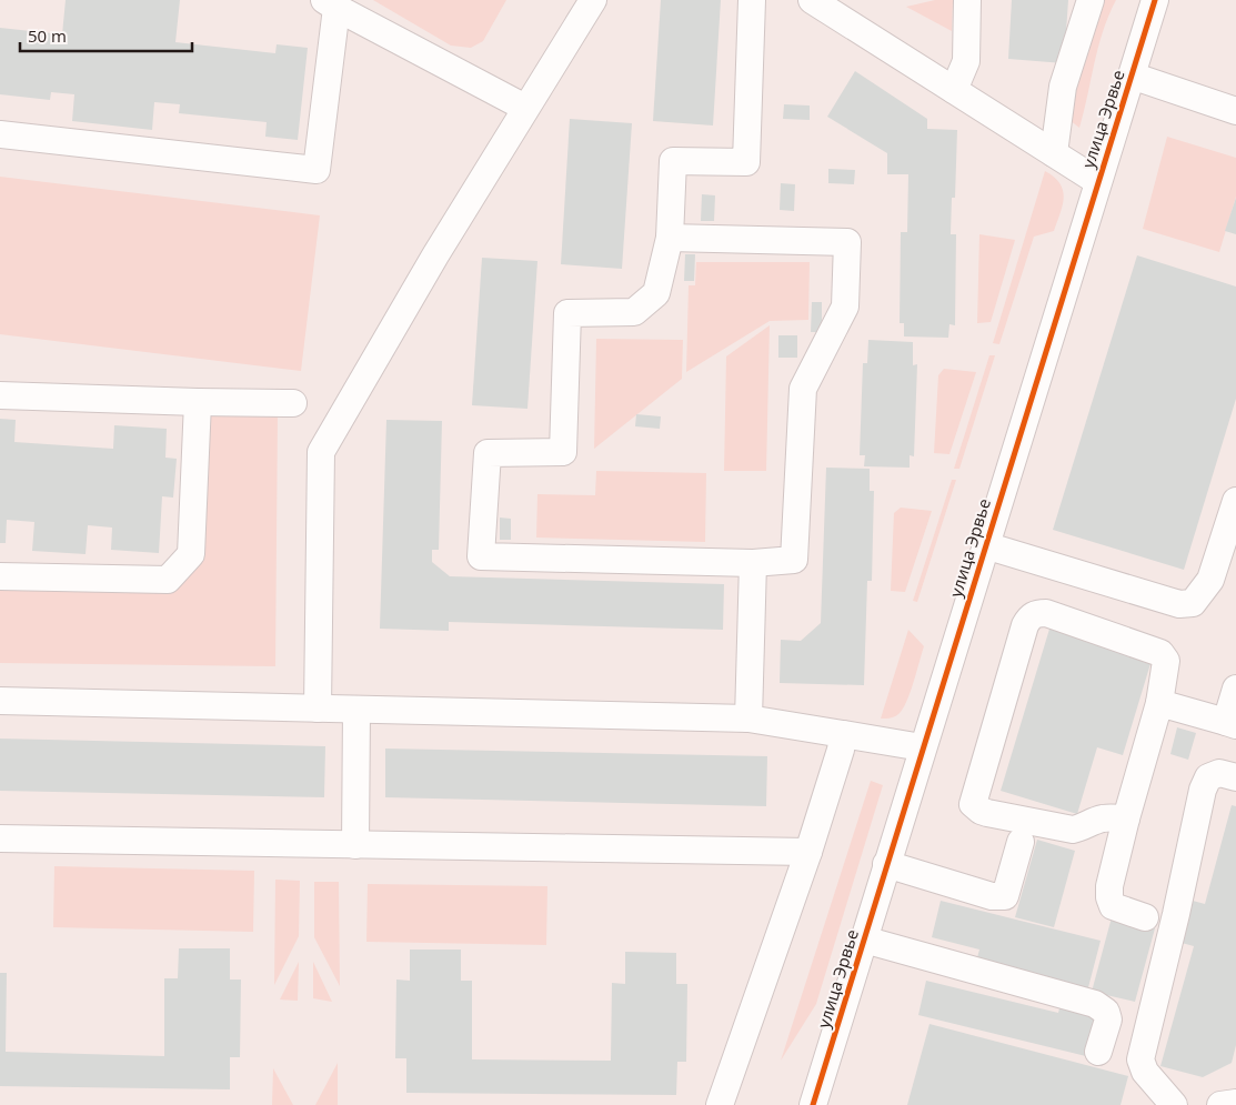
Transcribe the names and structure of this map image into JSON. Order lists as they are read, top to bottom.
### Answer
{
  "streets": {
    "street": ["улица Эрвье"]
  },
  "scale_bar": "50 m"
}
